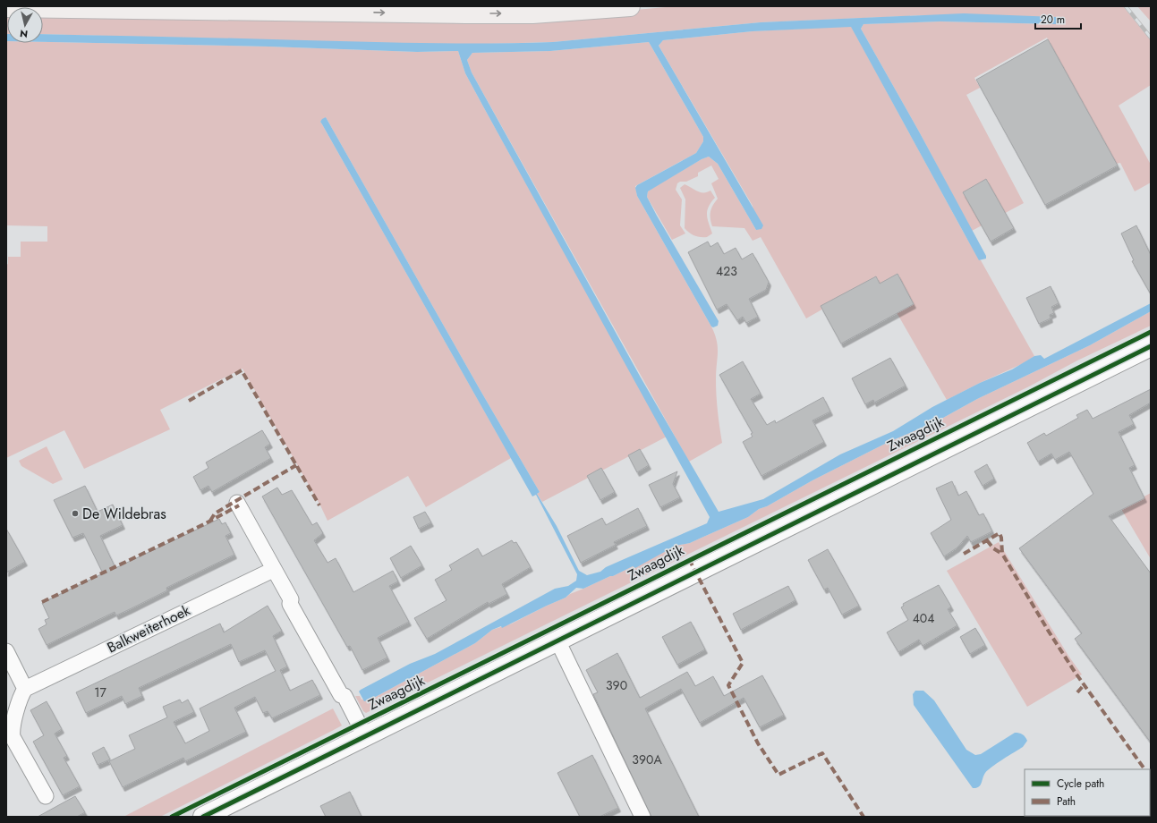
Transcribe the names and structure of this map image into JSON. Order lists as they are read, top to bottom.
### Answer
{
  "streets": {
    "street": ["Zwaagdijk", "Balkweiterhoek"]
  },
  "places": ["De Wildebras"],
  "house_numbers": [
    "423",
    "404",
    "390",
    "17",
    "390A"
  ],
  "legend": ["Cycle path", "Path"],
  "scale_bar": "20 m",
  "north": "bottom"
}
